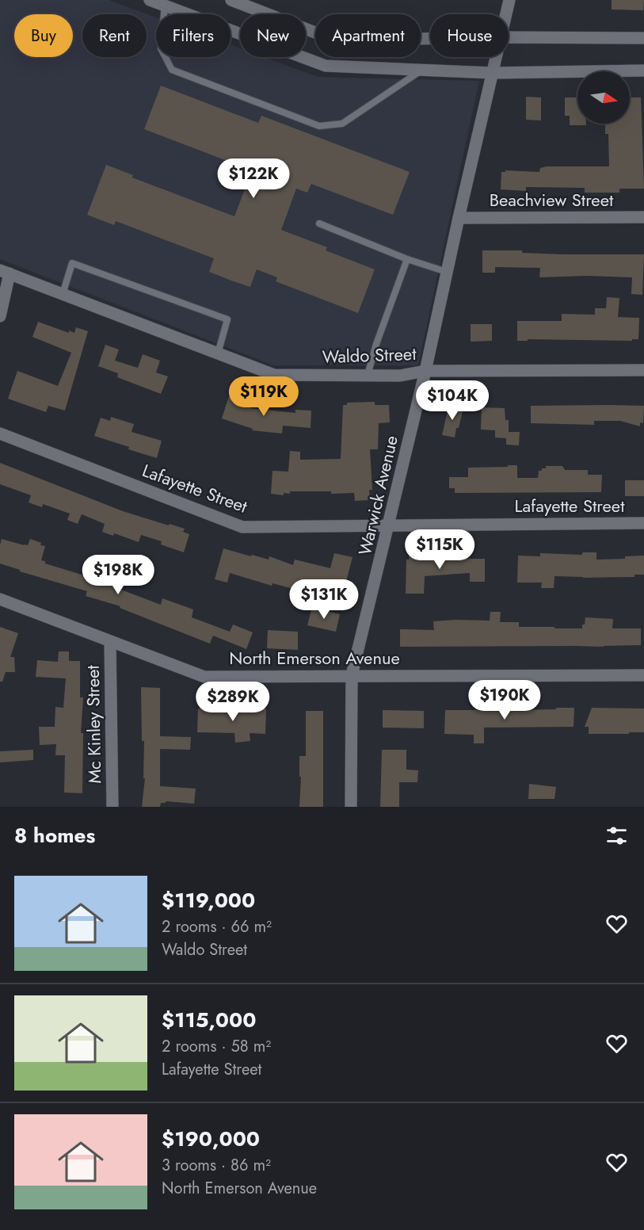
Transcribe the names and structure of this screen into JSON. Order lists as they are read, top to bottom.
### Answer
{
  "streets": {
    "street": [
      "Beachview Street",
      "Waldo Street",
      "Lafayette Street",
      "Warwick Avenue",
      "North Emerson Avenue",
      "Mc Kinley Street"
    ]
  },
  "crossings": [
    ["Beachview Street", "Warwick Avenue"],
    ["Waldo Street", "Warwick Avenue"],
    ["Lafayette Street", "Warwick Avenue"],
    ["Warwick Avenue", "North Emerson Avenue"],
    ["North Emerson Avenue", "Mc Kinley Street"]
  ],
  "north": "right",
  "page": {
    "chip": [
      "Buy",
      "Rent",
      "Filters",
      "New",
      "Apartment",
      "House"
    ],
    "price": [
      "$122K",
      "$119K",
      "$104K",
      "$115K",
      "$198K",
      "$131K",
      "$190K",
      "$289K"
    ],
    "heading": "8 homes",
    "list": [
      {
        "name": "$119,000",
        "note": "2 rooms · 66 m² · Waldo Street"
      },
      {
        "name": "$115,000",
        "note": "2 rooms · 58 m² · Lafayette Street"
      },
      {
        "name": "$190,000",
        "note": "3 rooms · 86 m² · North Emerson Avenue"
      }
    ]
  }
}
